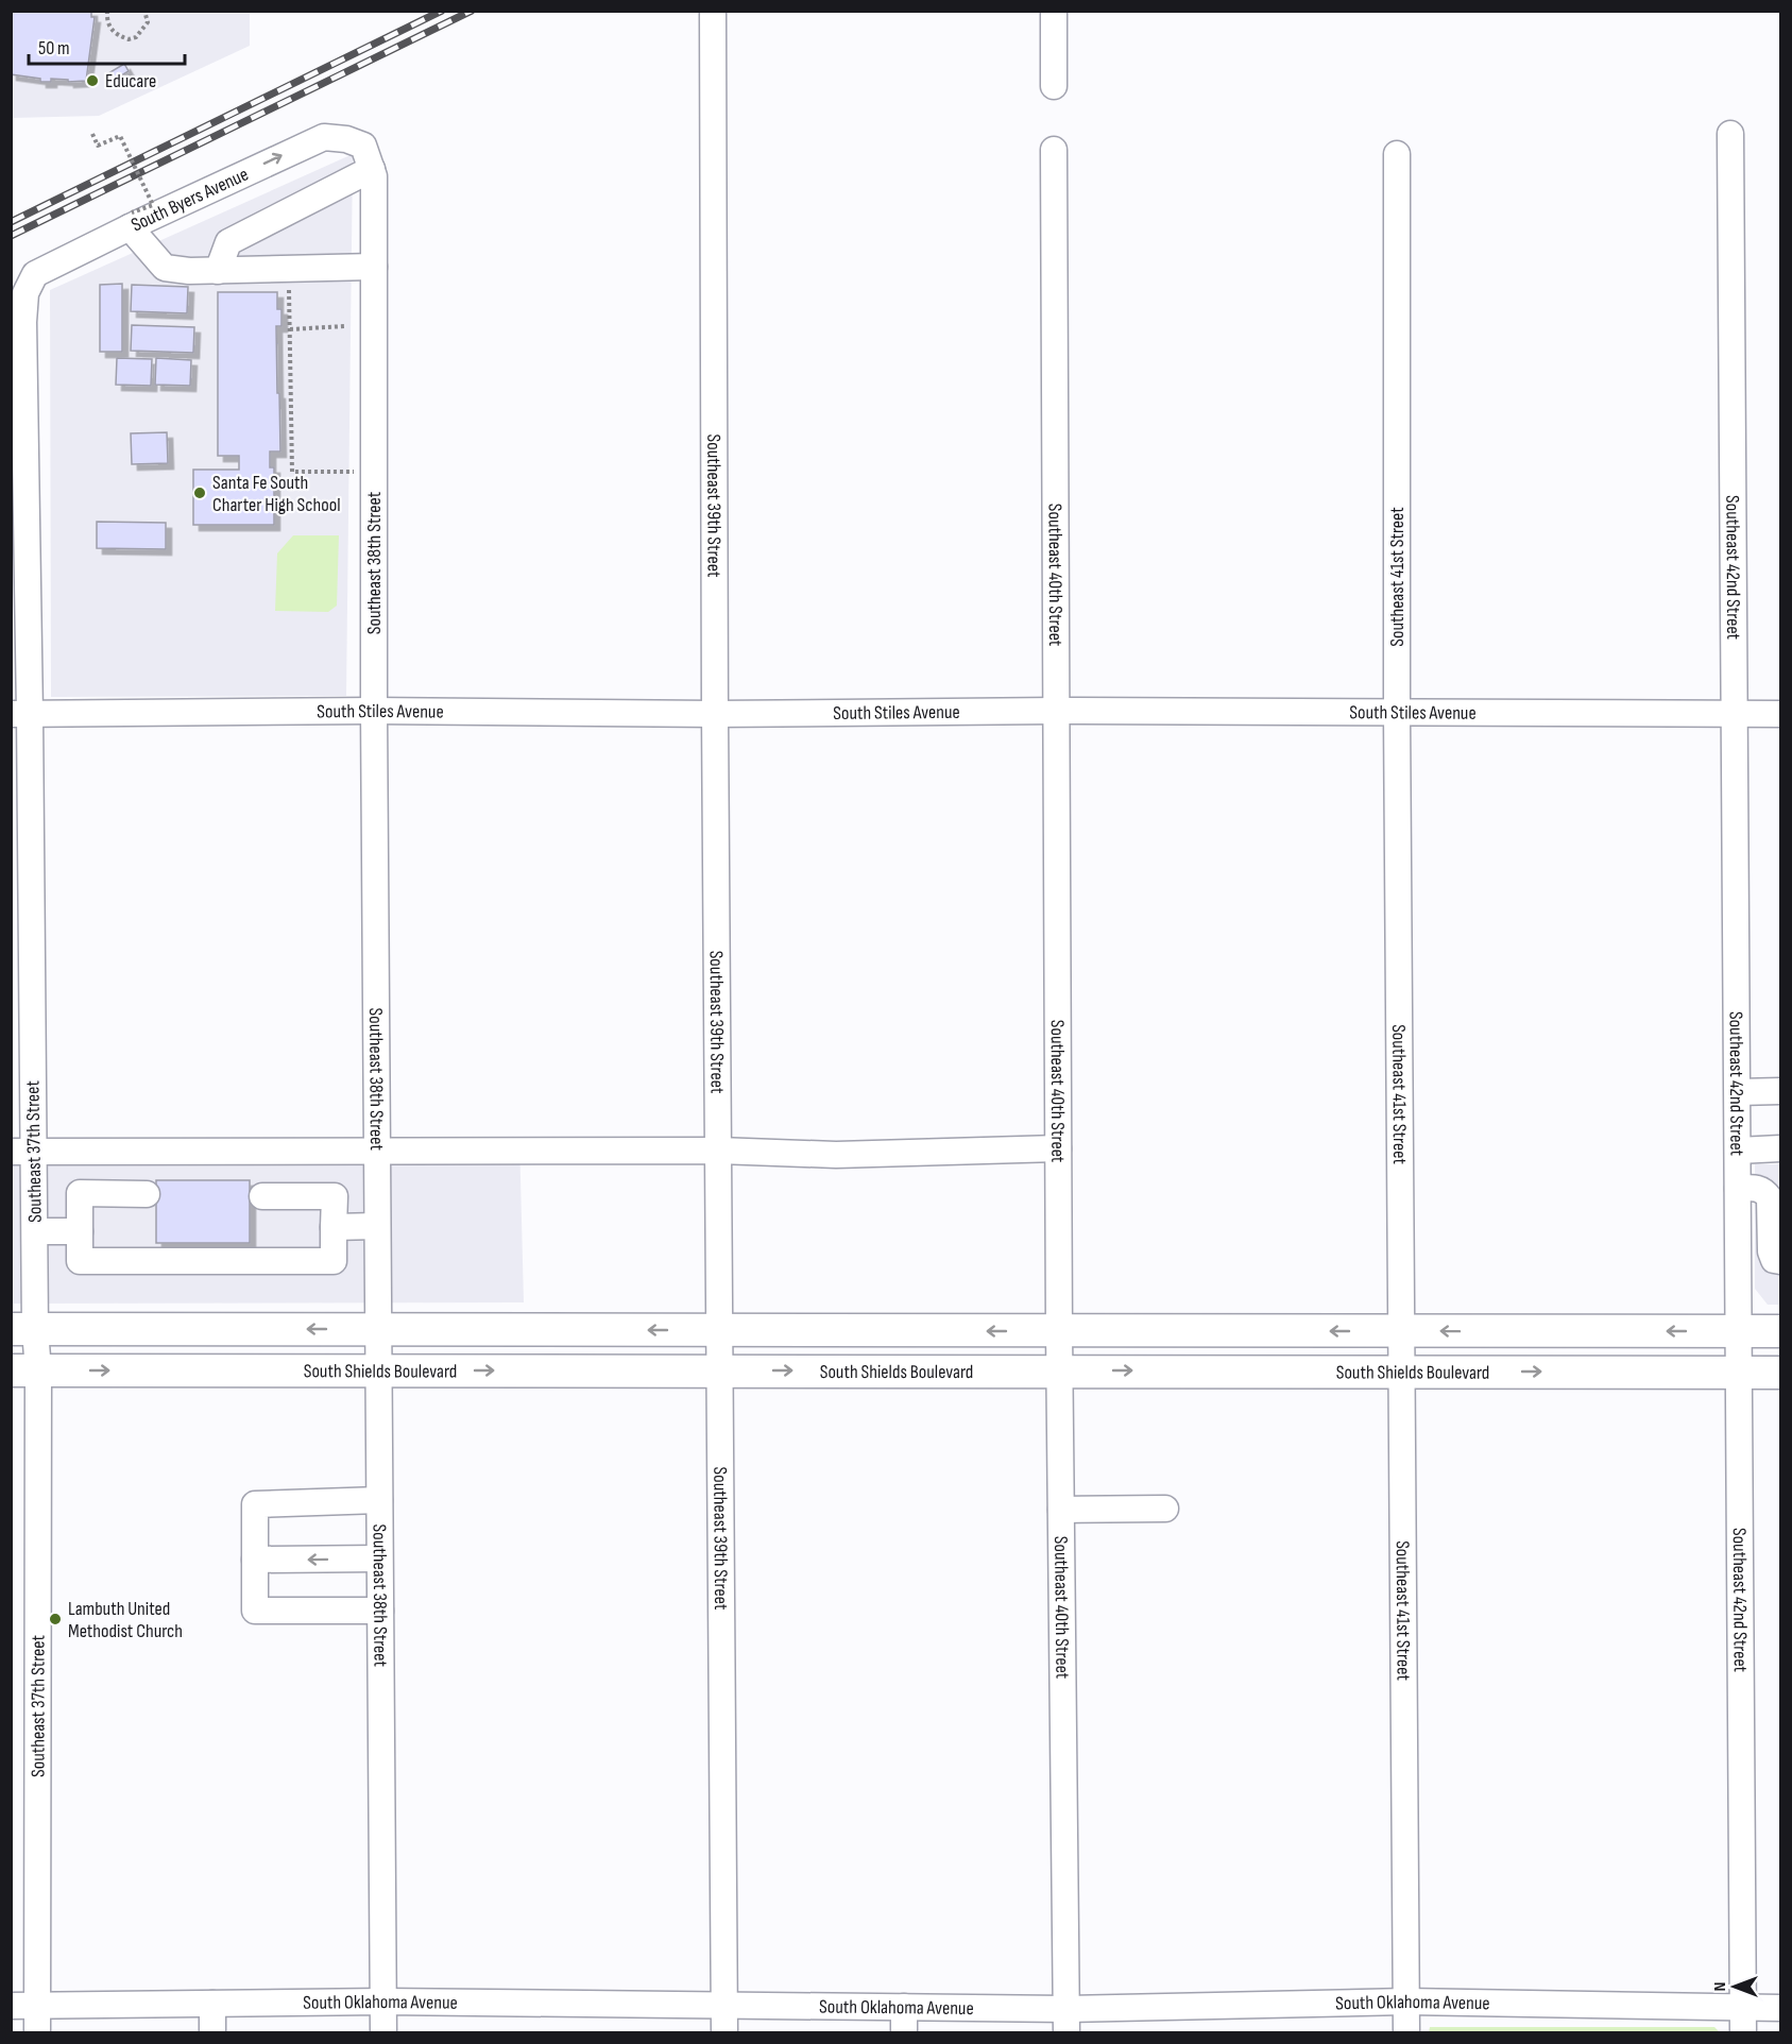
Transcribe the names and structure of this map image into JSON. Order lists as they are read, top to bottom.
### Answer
{
  "streets": {
    "main road": ["South Shields Boulevard"],
    "street": [
      "South Byers Avenue",
      "Southeast 39th Street",
      "Southeast 38th Street",
      "Southeast 42nd Street",
      "Southeast 40th Street",
      "Southeast 41st Street",
      "South Stiles Avenue",
      "Southeast 37th Street",
      "South Oklahoma Avenue"
    ]
  },
  "crossings": [
    ["South Byers Avenue", "Southeast 38th Street"],
    ["South Byers Avenue", "Southeast 37th Street"],
    ["Southeast 39th Street", "South Stiles Avenue"],
    ["Southeast 39th Street", "South Shields Boulevard"],
    ["Southeast 39th Street", "South Oklahoma Avenue"],
    ["Southeast 38th Street", "South Stiles Avenue"],
    ["Southeast 38th Street", "South Shields Boulevard"],
    ["Southeast 38th Street", "South Oklahoma Avenue"],
    ["Southeast 42nd Street", "South Stiles Avenue"],
    ["Southeast 42nd Street", "South Shields Boulevard"],
    ["Southeast 42nd Street", "South Oklahoma Avenue"],
    ["Southeast 40th Street", "South Stiles Avenue"],
    ["Southeast 40th Street", "South Shields Boulevard"],
    ["Southeast 40th Street", "South Oklahoma Avenue"],
    ["Southeast 41st Street", "South Stiles Avenue"],
    ["Southeast 41st Street", "South Shields Boulevard"],
    ["Southeast 41st Street", "South Oklahoma Avenue"],
    ["South Stiles Avenue", "Southeast 37th Street"],
    ["Southeast 37th Street", "South Shields Boulevard"],
    ["Southeast 37th Street", "South Oklahoma Avenue"]
  ],
  "places": ["Educare", "Santa Fe South Charter High School", "Lambuth United Methodist Church"],
  "scale_bar": "50 m",
  "north": "left"
}
